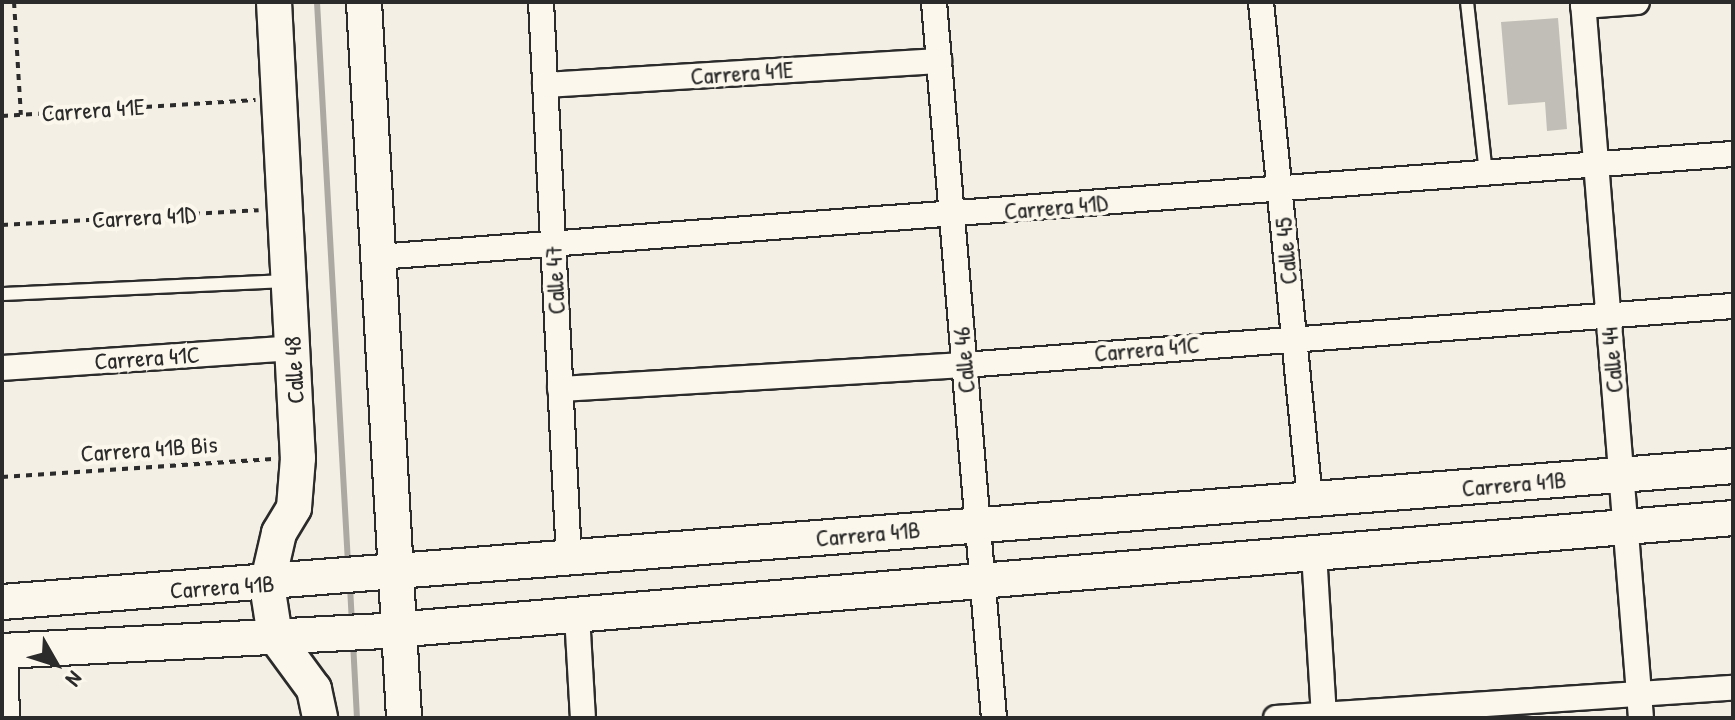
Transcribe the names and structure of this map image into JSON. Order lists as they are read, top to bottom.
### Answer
{
  "streets": {
    "street": [
      "Carrera 41E",
      "Carrera 41D",
      "Calle 45",
      "Calle 47",
      "Carrera 41C",
      "Calle 46",
      "Calle 44",
      "Calle 48",
      "Carrera 41B"
    ],
    "path": ["Carrera 41B Bis"]
  },
  "crossings": [
    ["Carrera 41E", "Calle 47"],
    ["Carrera 41E", "Calle 46"],
    ["Carrera 41E", "Calle 48"],
    ["Carrera 41D", "Calle 45"],
    ["Carrera 41D", "Calle 47"],
    ["Carrera 41D", "Calle 46"],
    ["Carrera 41D", "Calle 44"],
    ["Carrera 41D", "Calle 48"],
    ["Calle 45", "Carrera 41C"],
    ["Calle 45", "Carrera 41B"],
    ["Calle 47", "Carrera 41C"],
    ["Calle 47", "Carrera 41B"],
    ["Carrera 41C", "Calle 46"],
    ["Carrera 41C", "Calle 44"],
    ["Carrera 41C", "Calle 48"],
    ["Calle 46", "Carrera 41B"],
    ["Calle 44", "Carrera 41B"],
    ["Calle 48", "Carrera 41B Bis"],
    ["Calle 48", "Carrera 41B"]
  ],
  "north": "bottom right"
}
